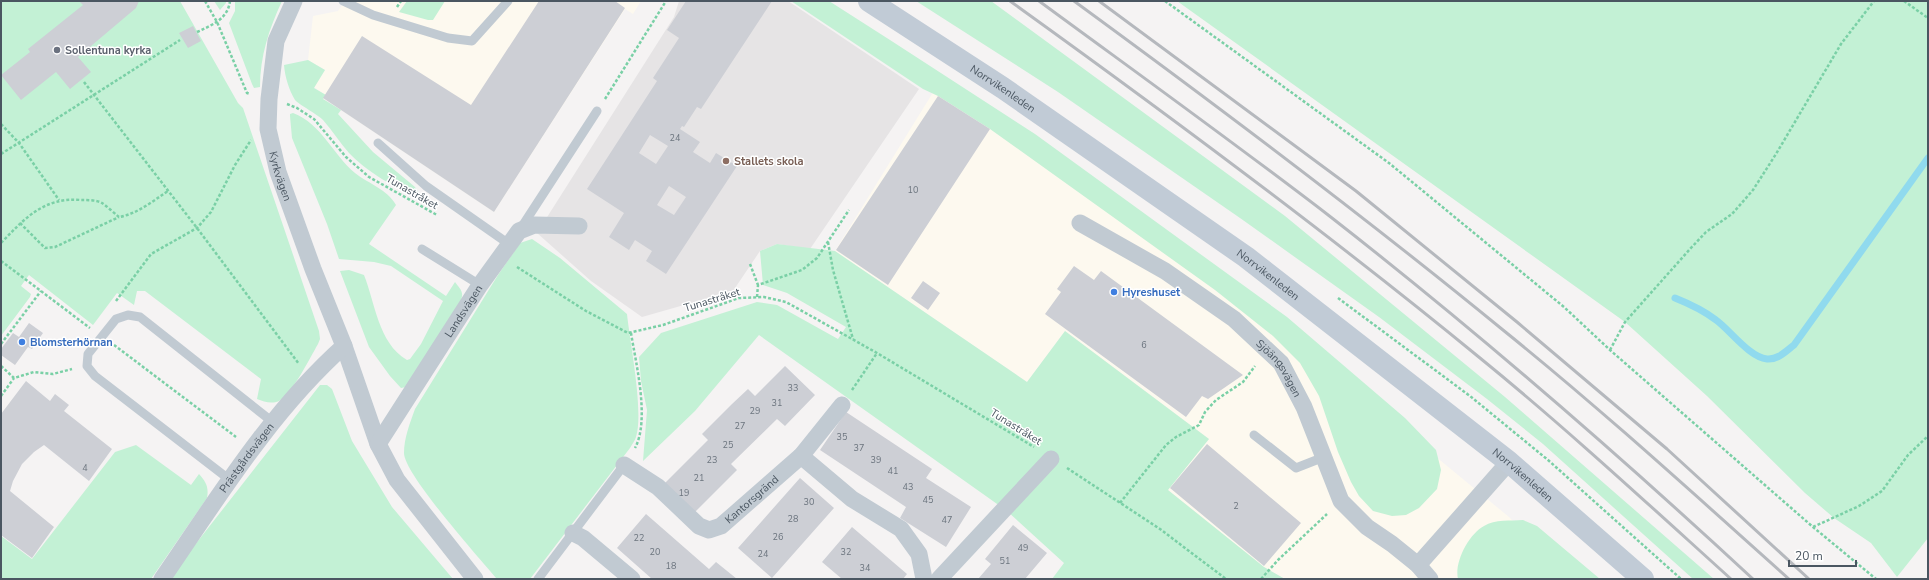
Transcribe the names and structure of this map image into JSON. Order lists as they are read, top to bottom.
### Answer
{
  "streets": {
    "main road": ["Norrvikenleden"],
    "street": [
      "Kyrkvägen",
      "Landsvägen",
      "Sjöängsvägen",
      "Prästgårdsvägen",
      "Kantorsgränd"
    ],
    "path": ["Tunastråket"]
  },
  "crossings": [
    ["Kyrkvägen", "Tunastråket"],
    ["Kyrkvägen", "Prästgårdsvägen"]
  ],
  "places": [
    "Sollentuna kyrka",
    "Stallets skola",
    "Hyreshuset",
    "Blomsterhörnan"
  ],
  "house_numbers": [
    "24",
    "10",
    "6",
    "33",
    "31",
    "29",
    "27",
    "35",
    "25",
    "37",
    "23",
    "39",
    "4",
    "41",
    "21",
    "43",
    "19",
    "45",
    "30",
    "2",
    "28",
    "47",
    "26",
    "22",
    "49",
    "20",
    "32",
    "24",
    "51",
    "18",
    "34"
  ],
  "scale_bar": "20 m"
}
